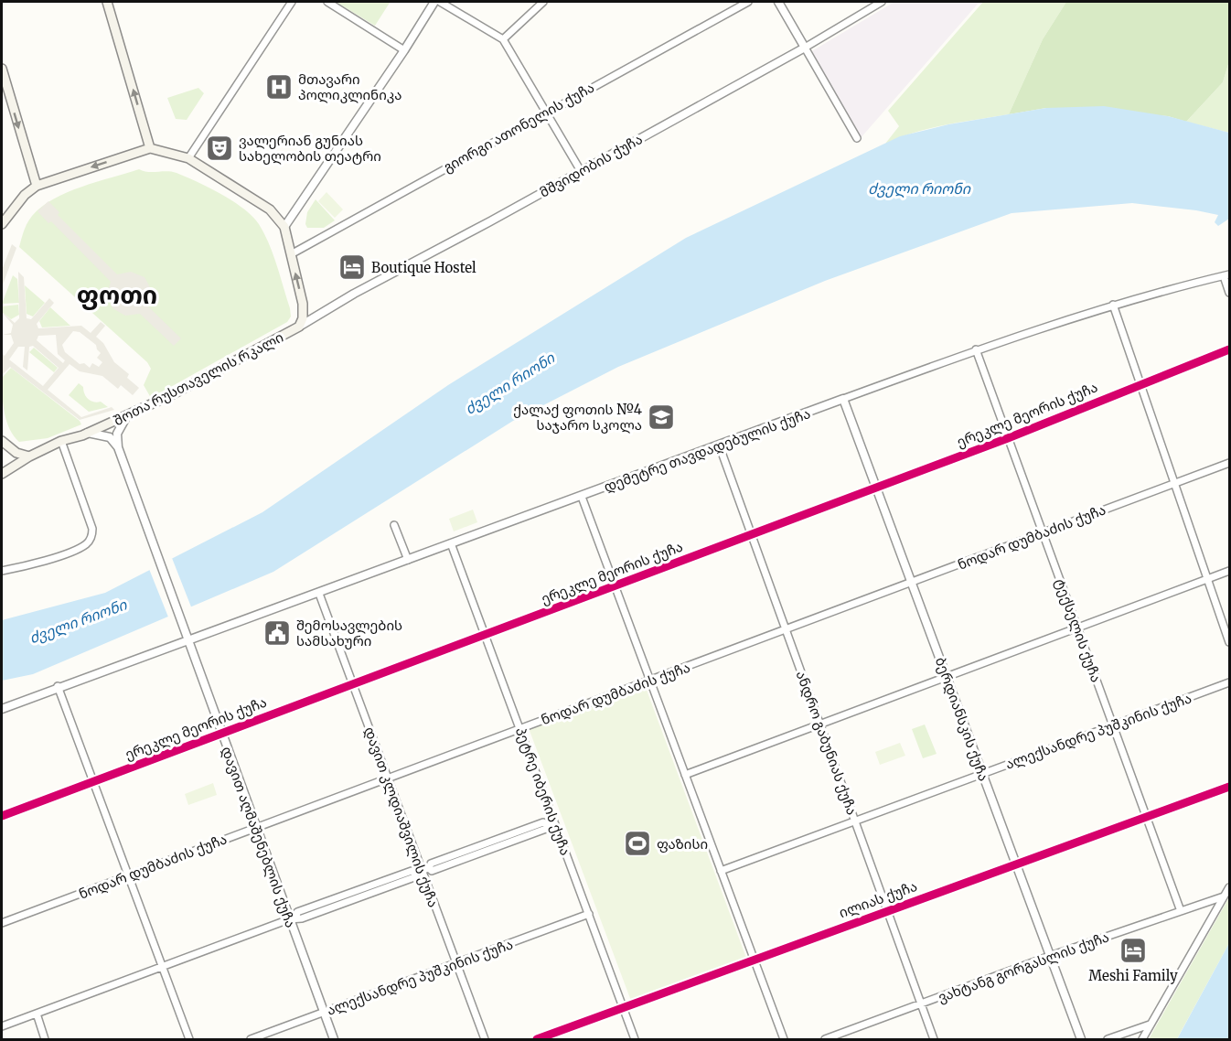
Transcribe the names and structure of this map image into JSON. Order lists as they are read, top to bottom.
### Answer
{
  "streets": {
    "main road": ["შოთა რუსთაველის რკალი"],
    "street": [
      "გიორგი ათონელის ქუჩა",
      "მშვიდობის ქუჩა",
      "ერეკლე მეორის ქუჩა",
      "დემეტრე თავდადებულის ქუჩა",
      "ნოდარ დუმბაძის ქუჩა",
      "ტექსელის ქუჩა",
      "ბერდიანსკის ქუჩა",
      "ალექსანდრე პუშკინის ქუჩა",
      "ანდრო გაბუნიას ქუჩა",
      "პეტრე იბერის ქუჩა",
      "დავით კლდიაშვილის ქუჩა",
      "დავით აღმაშენებლის ქუჩა",
      "ილიას ქუჩა",
      "ვახტანგ გორგასლის ქუჩა"
    ]
  },
  "crossings": [
    ["გიორგი ათონელის ქუჩა", "შოთა რუსთაველის რკალი"],
    ["მშვიდობის ქუჩა", "შოთა რუსთაველის რკალი"],
    ["ერეკლე მეორის ქუჩა", "ტექსელის ქუჩა"],
    ["ერეკლე მეორის ქუჩა", "ბერდიანსკის ქუჩა"],
    ["ერეკლე მეორის ქუჩა", "ანდრო გაბუნიას ქუჩა"],
    ["ერეკლე მეორის ქუჩა", "პეტრე იბერის ქუჩა"],
    ["ერეკლე მეორის ქუჩა", "დავით კლდიაშვილის ქუჩა"],
    ["ერეკლე მეორის ქუჩა", "დავით აღმაშენებლის ქუჩა"],
    ["დემეტრე თავდადებულის ქუჩა", "ტექსელის ქუჩა"],
    ["დემეტრე თავდადებულის ქუჩა", "ბერდიანსკის ქუჩა"],
    ["დემეტრე თავდადებულის ქუჩა", "ანდრო გაბუნიას ქუჩა"],
    ["დემეტრე თავდადებულის ქუჩა", "პეტრე იბერის ქუჩა"],
    ["დემეტრე თავდადებულის ქუჩა", "დავით კლდიაშვილის ქუჩა"],
    ["დემეტრე თავდადებულის ქუჩა", "დავით აღმაშენებლის ქუჩა"],
    ["ნოდარ დუმბაძის ქუჩა", "ტექსელის ქუჩა"],
    ["ნოდარ დუმბაძის ქუჩა", "ბერდიანსკის ქუჩა"],
    ["ნოდარ დუმბაძის ქუჩა", "ანდრო გაბუნიას ქუჩა"],
    ["ნოდარ დუმბაძის ქუჩა", "პეტრე იბერის ქუჩა"],
    ["ნოდარ დუმბაძის ქუჩა", "დავით კლდიაშვილის ქუჩა"],
    ["ნოდარ დუმბაძის ქუჩა", "დავით აღმაშენებლის ქუჩა"],
    ["ტექსელის ქუჩა", "ალექსანდრე პუშკინის ქუჩა"],
    ["ტექსელის ქუჩა", "ილიას ქუჩა"],
    ["ტექსელის ქუჩა", "ვახტანგ გორგასლის ქუჩა"],
    ["ბერდიანსკის ქუჩა", "ალექსანდრე პუშკინის ქუჩა"],
    ["ბერდიანსკის ქუჩა", "ილიას ქუჩა"],
    ["ბერდიანსკის ქუჩა", "ვახტანგ გორგასლის ქუჩა"],
    ["ალექსანდრე პუშკინის ქუჩა", "ანდრო გაბუნიას ქუჩა"],
    ["ალექსანდრე პუშკინის ქუჩა", "პეტრე იბერის ქუჩა"],
    ["ალექსანდრე პუშკინის ქუჩა", "დავით კლდიაშვილის ქუჩა"],
    ["ალექსანდრე პუშკინის ქუჩა", "დავით აღმაშენებლის ქუჩა"],
    ["ანდრო გაბუნიას ქუჩა", "ილიას ქუჩა"],
    ["ანდრო გაბუნიას ქუჩა", "ვახტანგ გორგასლის ქუჩა"],
    ["პეტრე იბერის ქუჩა", "ილიას ქუჩა"]
  ],
  "districts": ["ფოთი"],
  "water": ["ძველი რიონი"],
  "places": {
    "hospital": ["მთავარი პოლიკლინიკა"],
    "theatre": ["ვალერიან გუნიას სახელობის თეატრი"],
    "hotel": ["Boutique Hostel", "Meshi Family"],
    "school or university": ["ქალაქ ფოთის №4 საჯარო სკოლა"],
    "public building": ["შემოსავლების სამსახური"],
    "sports": ["ფაზისი"]
  }
}
